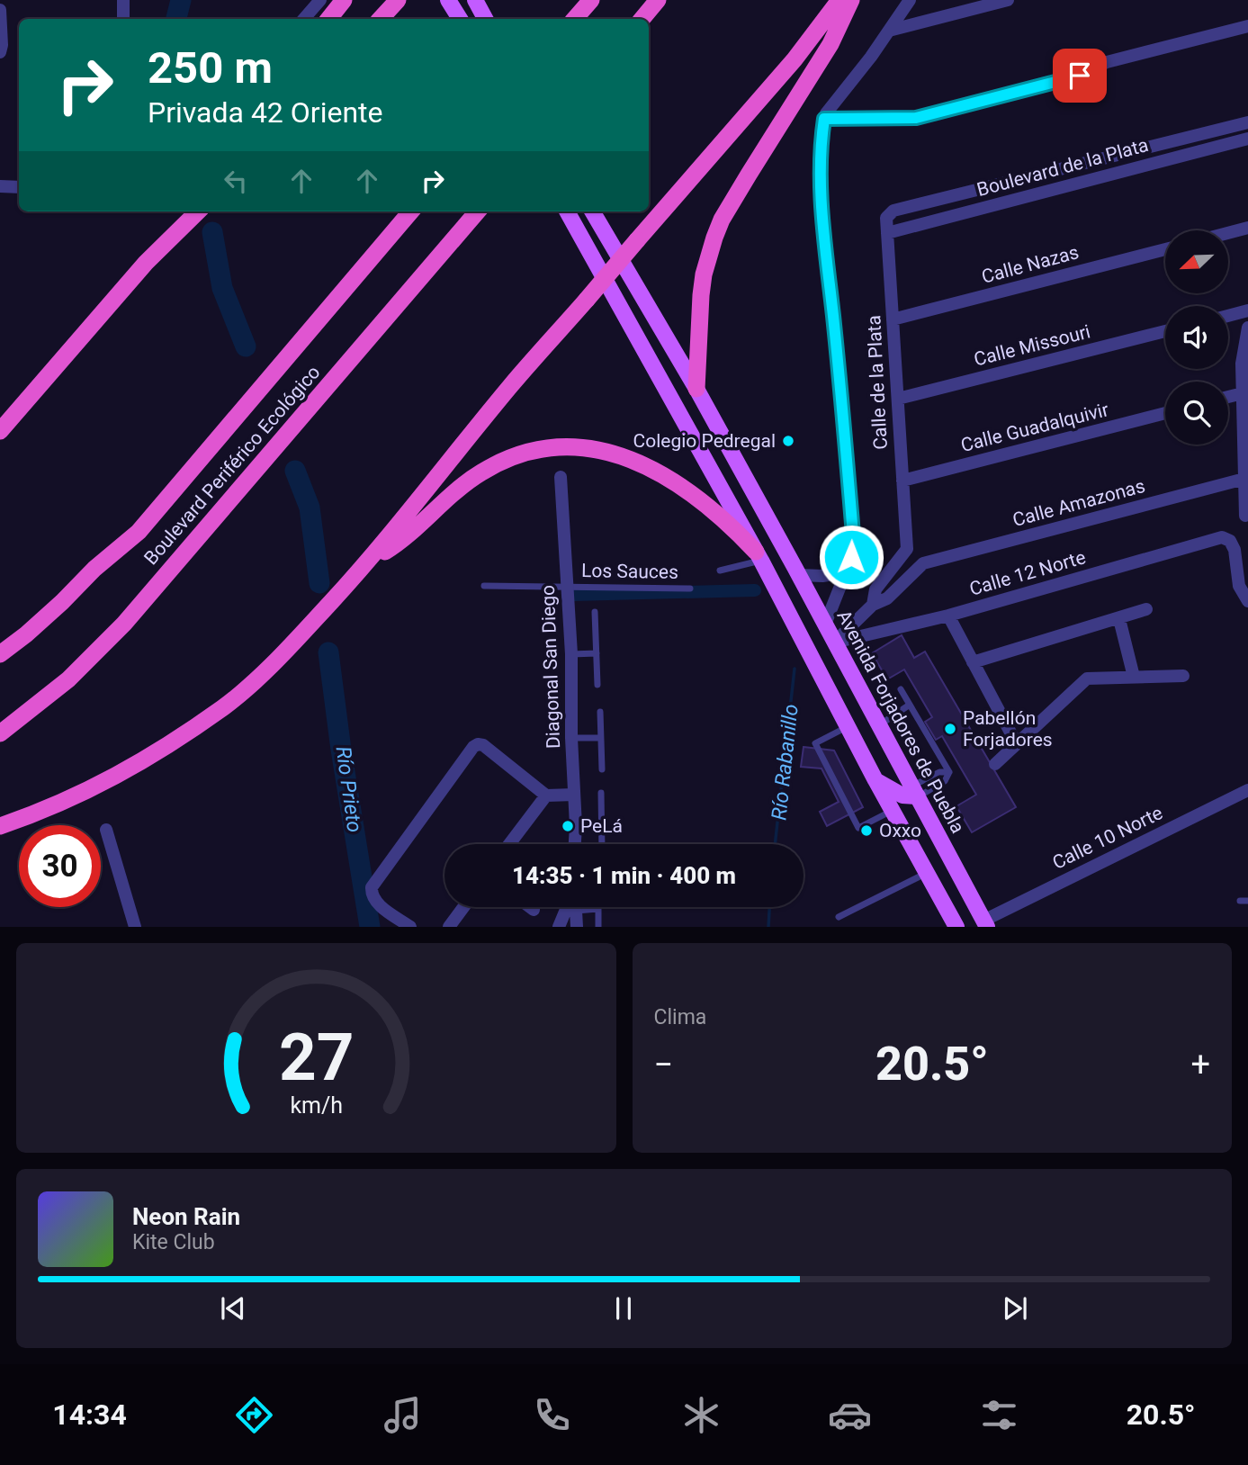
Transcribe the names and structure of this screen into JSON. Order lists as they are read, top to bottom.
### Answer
{
  "streets": {
    "highway": ["Boulevard Periférico Ecológico"],
    "main road": ["Avenida Forjadores de Puebla"],
    "street": [
      "Boulevard de la Plata",
      "Calle Nazas",
      "Calle Missouri",
      "Calle de la Plata",
      "Calle Guadalquivir",
      "Calle Amazonas",
      "Calle 12 Norte",
      "Diagonal San Diego",
      "Calle 10 Norte"
    ],
    "lane": ["Los Sauces"]
  },
  "crossings": [
    ["Boulevard de la Plata", "Calle de la Plata"],
    ["Calle Nazas", "Calle de la Plata"],
    ["Calle Missouri", "Calle de la Plata"],
    ["Calle de la Plata", "Calle Guadalquivir"],
    ["Los Sauces", "Diagonal San Diego"],
    ["Calle 12 Norte", "Avenida Forjadores de Puebla"],
    ["Avenida Forjadores de Puebla", "Calle 10 Norte"]
  ],
  "water": ["Río Rabanillo", "Río Prieto"],
  "places": [
    "Colegio Pedregal",
    "Pabellón Forjadores",
    "PeLá",
    "Oxxo"
  ],
  "north": "bottom left",
  "page": {
    "turn": ["250 m", "Privada 42 Oriente"],
    "limit": "30",
    "trip": "14:35 · 1 min · 400 m",
    "tile": "Clima",
    "heat": ["−", "20.5°", "+"],
    "song": ["Neon Rain", "Kite Club"],
    "tabs": ["14:34", "20.5°"],
    "gauge": ["27", "km/h"]
  }
}
